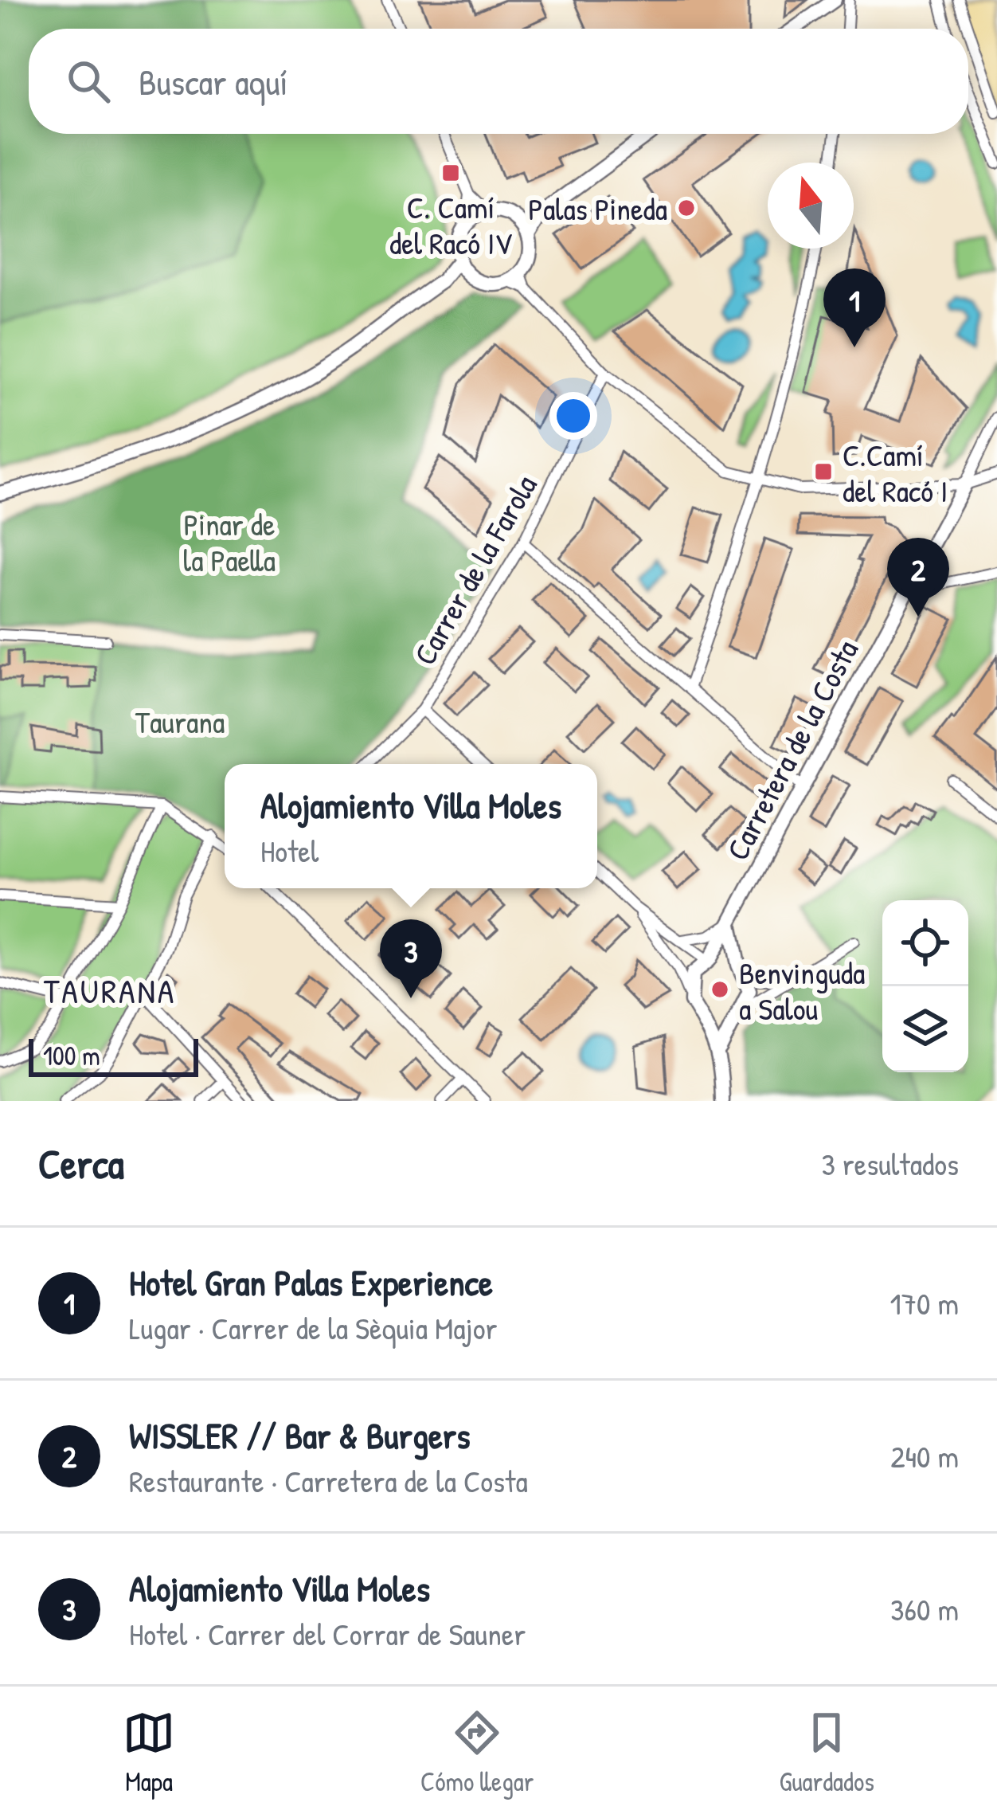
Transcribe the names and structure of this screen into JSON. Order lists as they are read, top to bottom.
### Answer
{
  "streets": {
    "street": ["Carrer de la Farola", "Carretera de la Costa"]
  },
  "districts": ["TAURANA"],
  "parks": ["Pinar de la Paella", "Taurana"],
  "places": {
    "transit": ["C. Camí del Racó IV", "C.Camí del Racó I"],
    "other": ["Palas Pineda", "Benvinguda a Salou"]
  },
  "scale_bar": "100 m",
  "north": "top",
  "page": {
    "search": "Buscar aquí",
    "pins": ["1", "2", "3"],
    "popup": ["Alojamiento Villa Moles", "Hotel"],
    "scale": "100 m",
    "heading": ["Cerca", "3 resultados"],
    "list": [
      {
        "mark": "1",
        "name": "Hotel Gran Palas Experience",
        "note": "Lugar · Carrer de la Sèquia Major",
        "value": "170 m"
      },
      {
        "mark": "2",
        "name": "WISSLER // Bar & Burgers",
        "note": "Restaurante · Carretera de la Costa",
        "value": "240 m"
      },
      {
        "mark": "3",
        "name": "Alojamiento Villa Moles",
        "note": "Hotel · Carrer del Corrar de Sauner",
        "value": "360 m"
      }
    ],
    "nav": ["Mapa", "Cómo llegar", "Guardados"]
  }
}
